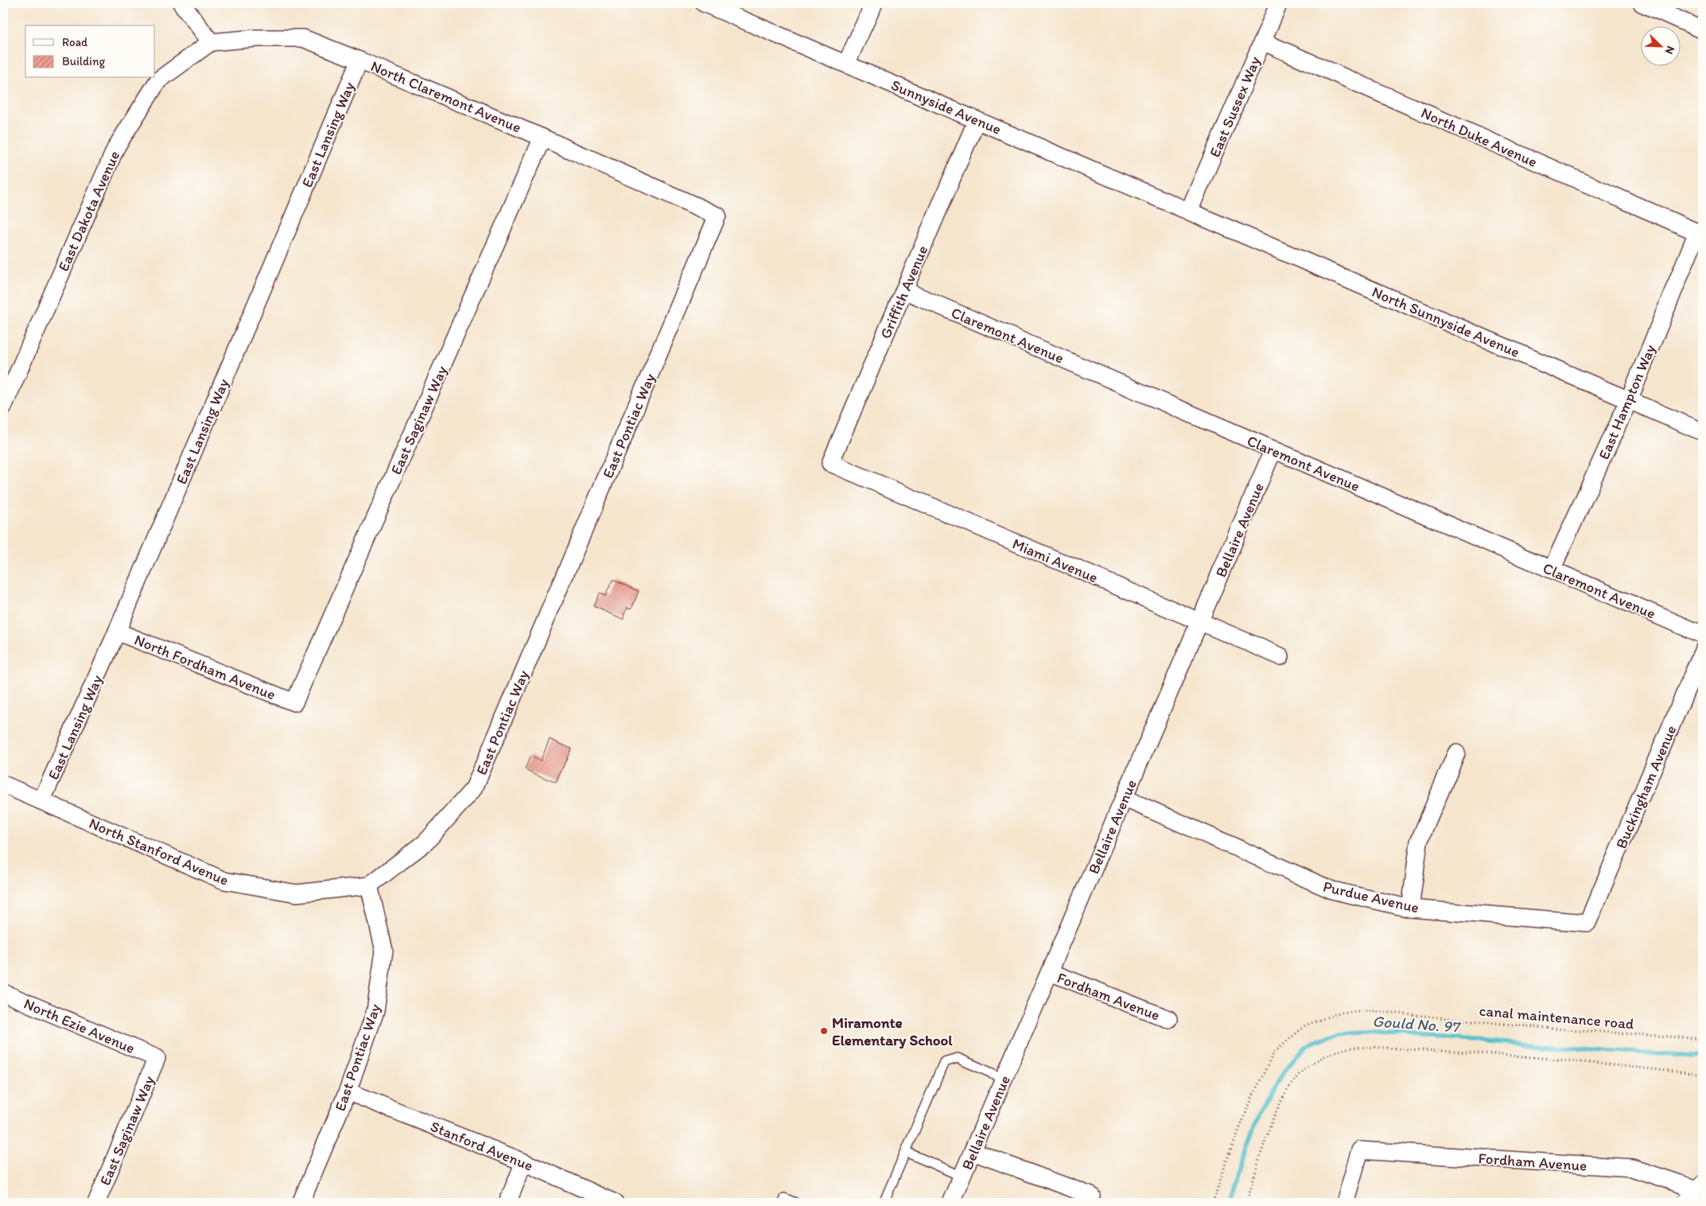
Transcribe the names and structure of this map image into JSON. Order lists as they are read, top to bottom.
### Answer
{
  "streets": {
    "street": [
      "North Claremont Avenue",
      "Sunnyside Avenue",
      "East Sussex Way",
      "East Lansing Way",
      "North Duke Avenue",
      "East Dakota Avenue",
      "Griffith Avenue",
      "North Sunnyside Avenue",
      "Claremont Avenue",
      "East Hampton Way",
      "East Saginaw Way",
      "East Pontiac Way",
      "Bellaire Avenue",
      "Miami Avenue",
      "North Fordham Avenue",
      "Buckingham Avenue",
      "North Stanford Avenue",
      "Purdue Avenue",
      "Fordham Avenue",
      "North Ezie Avenue",
      "Stanford Avenue"
    ],
    "path": ["canal maintenance road"]
  },
  "crossings": [
    ["North Claremont Avenue", "East Lansing Way"],
    ["North Claremont Avenue", "East Dakota Avenue"],
    ["North Claremont Avenue", "East Saginaw Way"],
    ["North Claremont Avenue", "East Pontiac Way"],
    ["Sunnyside Avenue", "East Sussex Way"],
    ["Sunnyside Avenue", "Griffith Avenue"],
    ["Sunnyside Avenue", "North Sunnyside Avenue"],
    ["East Sussex Way", "North Duke Avenue"],
    ["East Sussex Way", "North Sunnyside Avenue"],
    ["East Lansing Way", "North Fordham Avenue"],
    ["East Lansing Way", "North Stanford Avenue"],
    ["North Duke Avenue", "East Hampton Way"],
    ["Griffith Avenue", "Claremont Avenue"],
    ["Griffith Avenue", "Miami Avenue"],
    ["North Sunnyside Avenue", "East Hampton Way"],
    ["Claremont Avenue", "East Hampton Way"],
    ["Claremont Avenue", "Bellaire Avenue"],
    ["East Saginaw Way", "North Fordham Avenue"],
    ["East Saginaw Way", "North Ezie Avenue"],
    ["East Pontiac Way", "North Stanford Avenue"],
    ["East Pontiac Way", "Stanford Avenue"],
    ["Bellaire Avenue", "Miami Avenue"],
    ["Bellaire Avenue", "Purdue Avenue"],
    ["Bellaire Avenue", "Fordham Avenue"],
    ["Buckingham Avenue", "Purdue Avenue"]
  ],
  "water": ["Gould No. 97"],
  "places": ["Miramonte Elementary School"],
  "legend": ["Road", "Building"],
  "north": "bottom right"
}
